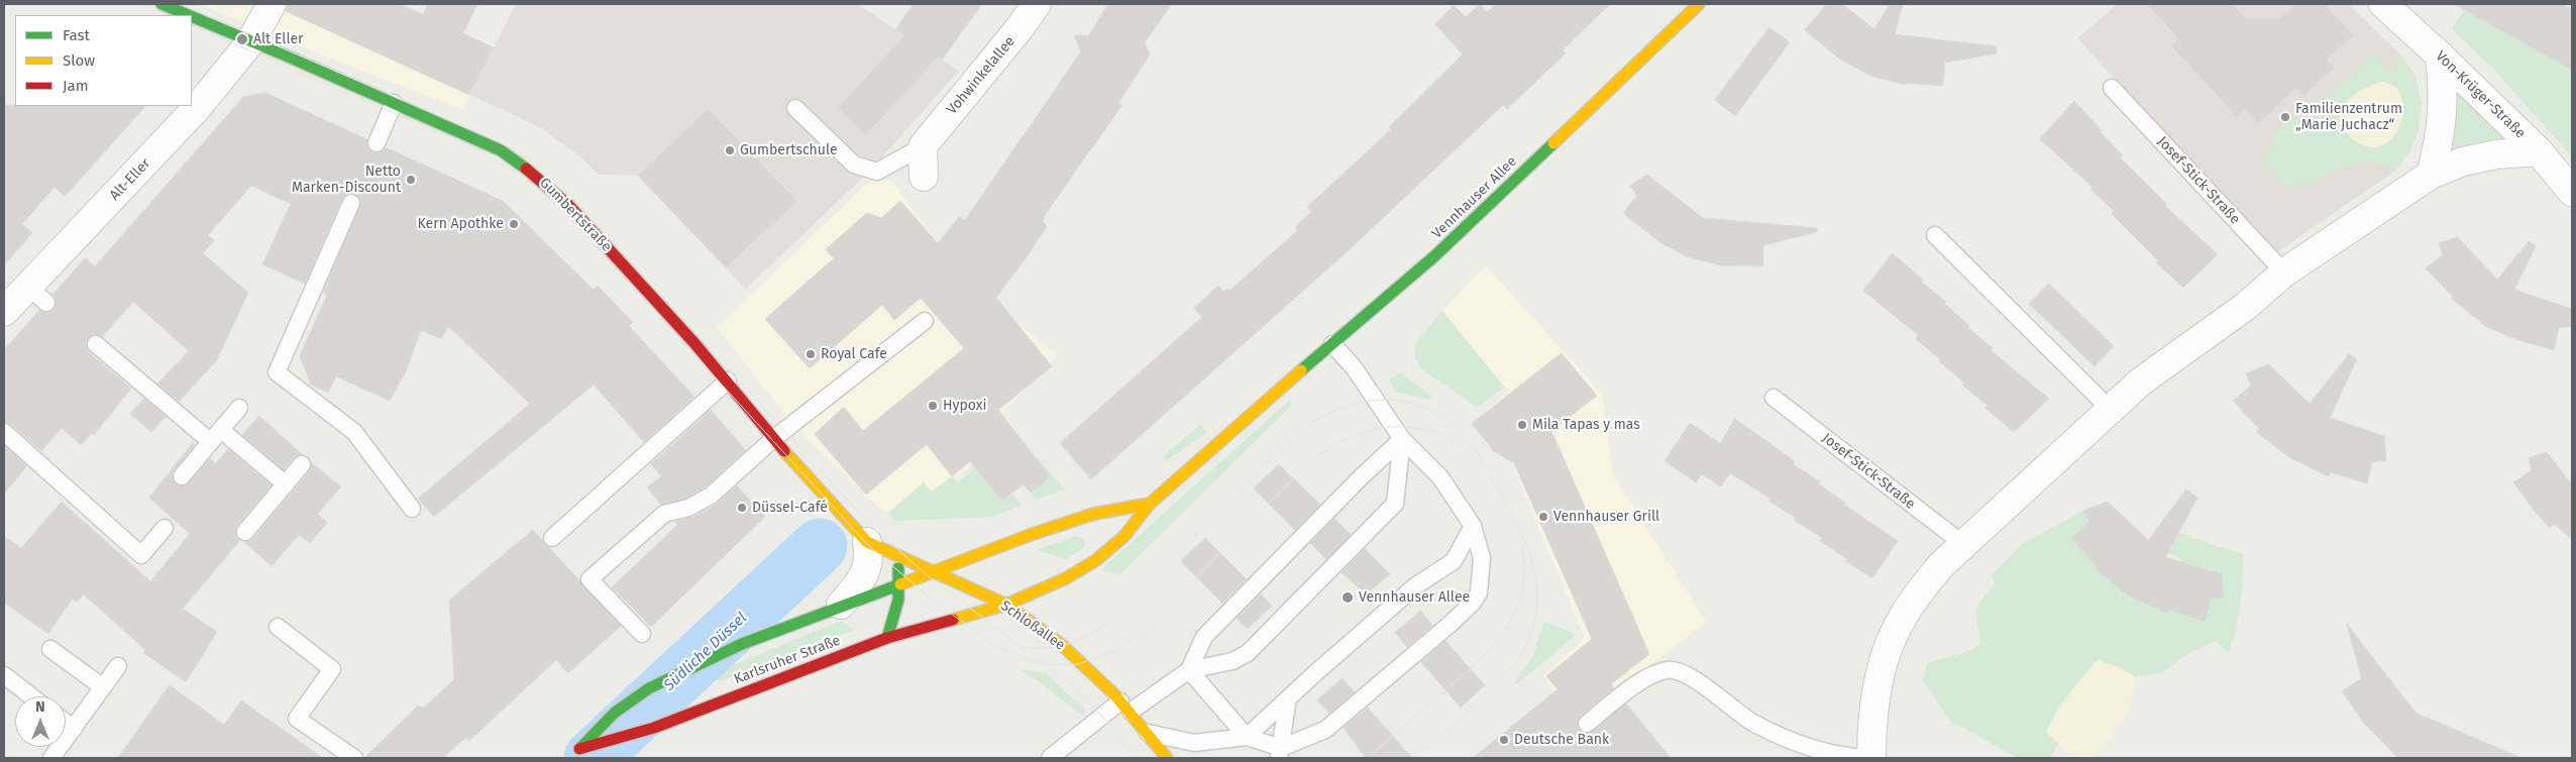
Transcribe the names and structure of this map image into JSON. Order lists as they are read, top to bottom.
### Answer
{
  "streets": {
    "main road": [
      "Vennhauser Allee",
      "Gumbertstraße",
      "Schloßallee",
      "Karlsruher Straße"
    ],
    "street": ["Vohwinkelallee", "Von-Krüger-Straße", "Alt-Eller"],
    "lane": ["Josef-Stick-Straße"]
  },
  "crossings": [
    ["Alt-Eller", "Gumbertstraße"],
    ["Vennhauser Allee", "Schloßallee"],
    ["Vennhauser Allee", "Karlsruher Straße"],
    ["Gumbertstraße", "Schloßallee"],
    ["Gumbertstraße", "Karlsruher Straße"],
    ["Schloßallee", "Karlsruher Straße"]
  ],
  "water": ["Südliche Düssel"],
  "places": [
    "Alt Eller",
    "Familienzentrum „Marie Juchacz“",
    "Gumbertschule",
    "Netto Marken-Discount",
    "Kern Apothke",
    "Royal Cafe",
    "Hypoxi",
    "Mila Tapas y mas",
    "Düssel-Café",
    "Vennhauser Grill",
    "Vennhauser Allee",
    "Deutsche Bank"
  ],
  "legend": ["Fast", "Slow", "Jam"],
  "north": "top"
}
